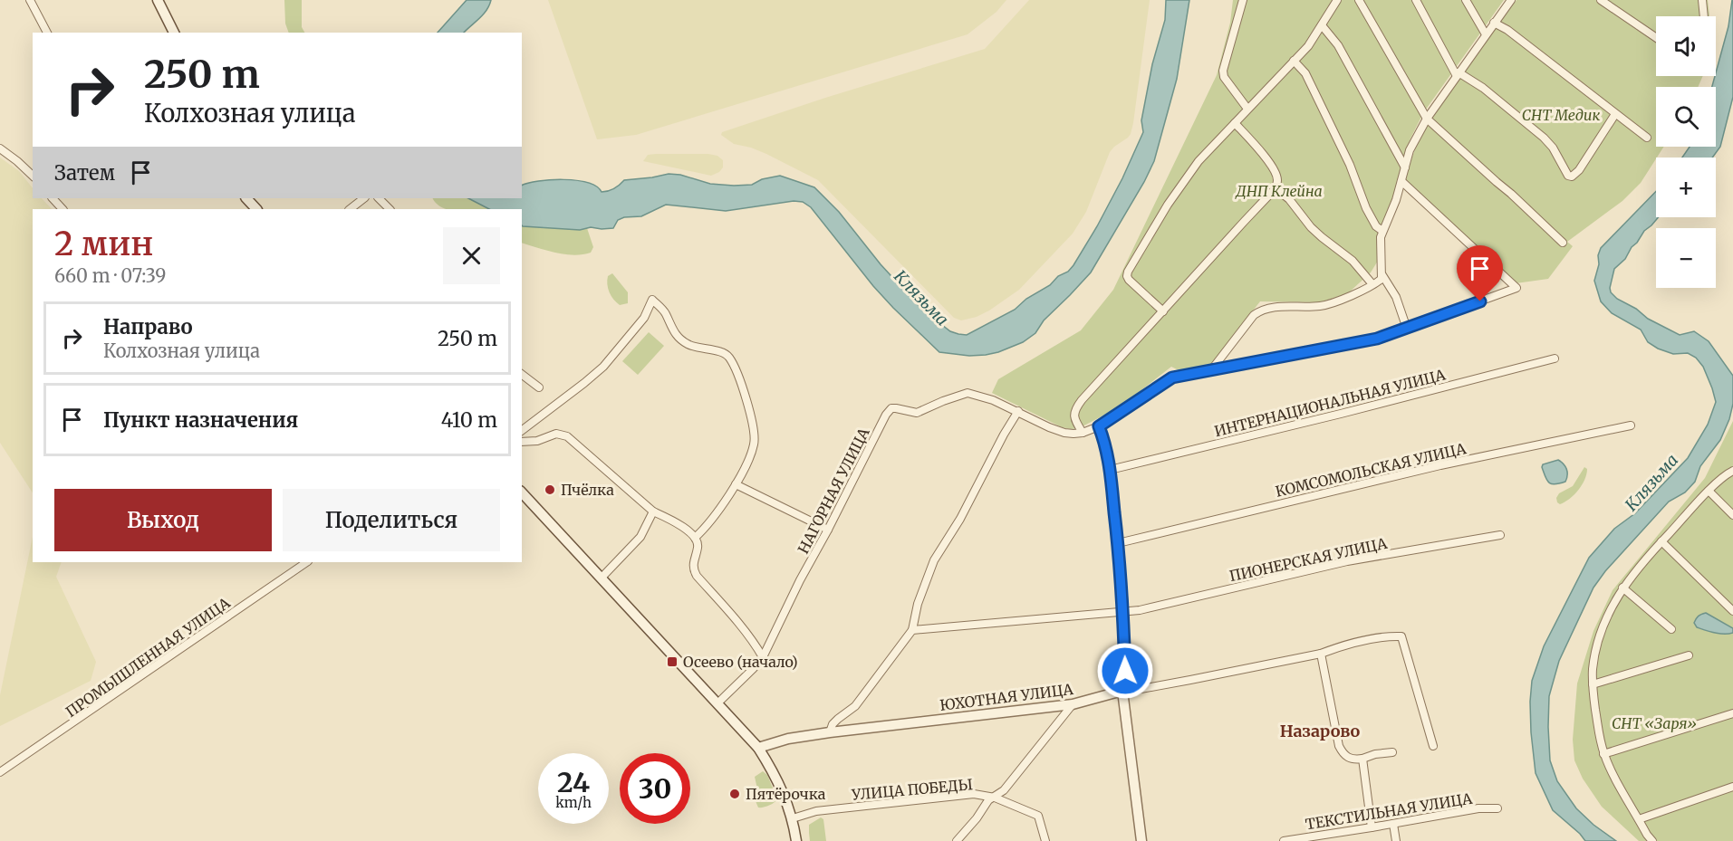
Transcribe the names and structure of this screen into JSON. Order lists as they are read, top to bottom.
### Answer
{
  "streets": {
    "street": [
      "ИНТЕРНАЦИОНАЛЬНАЯ УЛИЦА",
      "КОМСОМОЛЬСКАЯ УЛИЦА",
      "НАГОРНАЯ УЛИЦА",
      "ПИОНЕРСКАЯ УЛИЦА",
      "ПРОМЫШЛЕННАЯ УЛИЦА",
      "ЮХОТНАЯ УЛИЦА",
      "УЛИЦА ПОБЕДЫ",
      "ТЕКСТИЛЬНАЯ УЛИЦА"
    ]
  },
  "districts": ["Назарово"],
  "water": ["Клязьма"],
  "parks": ["СНТ Медик", "ДНП Клейна", "СНТ «Заря»"],
  "places": {
    "other": ["Пчёлка", "Пятёрочка"],
    "transit": ["Осеево (начало)"]
  },
  "page": {
    "map_buttons": ["+", "−"],
    "turn": ["250 m", "Колхозная улица"],
    "then": "Затем",
    "heading": ["2 мин", "660 m · 07:39"],
    "list": [
      {
        "name": "Направо",
        "note": "Колхозная улица",
        "value": "250 m"
      },
      {
        "name": "Пункт назначения",
        "value": "410 m"
      }
    ],
    "buttons": ["Выход", "Поделиться"],
    "speed": "24 km/h",
    "limit": "30"
  }
}
